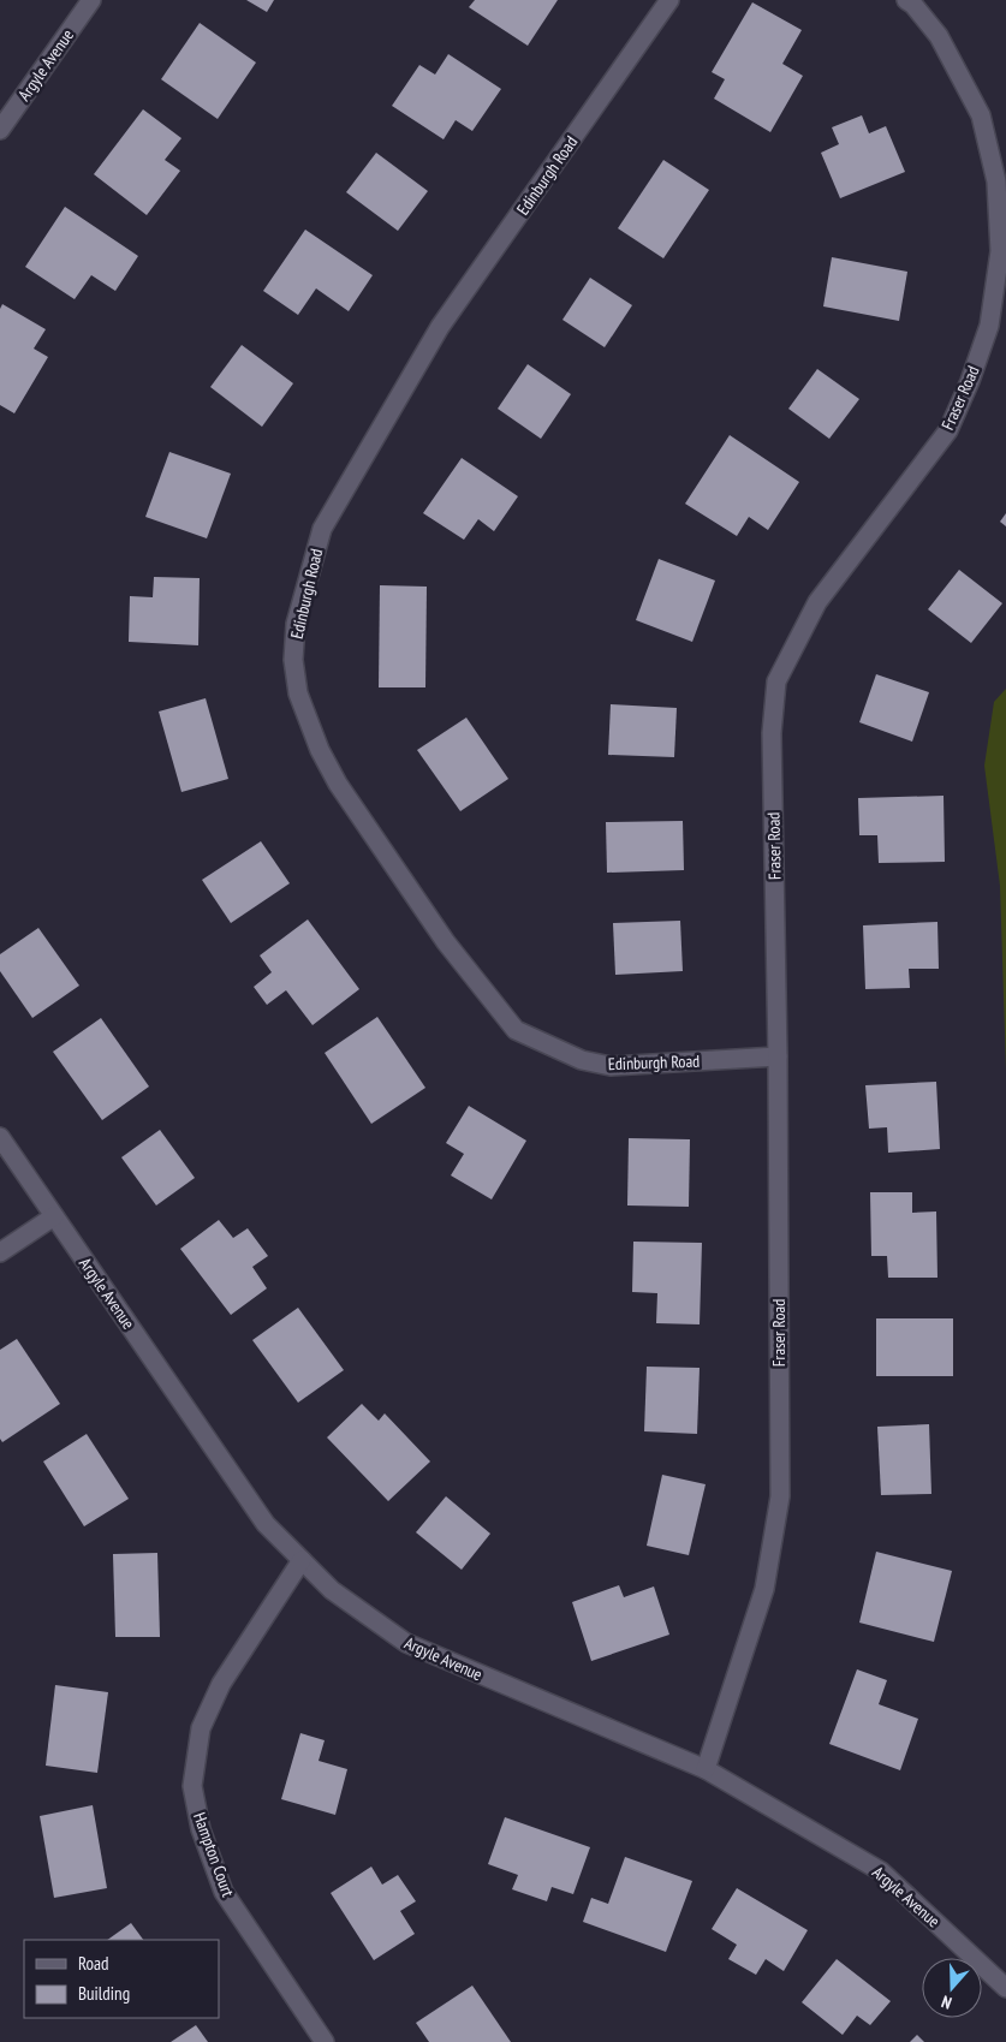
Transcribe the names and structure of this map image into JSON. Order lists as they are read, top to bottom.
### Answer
{
  "streets": {
    "street": [
      "Argyle Avenue",
      "Edinburgh Road",
      "Fraser Road",
      "Hampton Court"
    ]
  },
  "crossings": [
    ["Argyle Avenue", "Fraser Road"],
    ["Argyle Avenue", "Hampton Court"],
    ["Edinburgh Road", "Fraser Road"]
  ],
  "legend": ["Road", "Building"],
  "north": "bottom"
}
